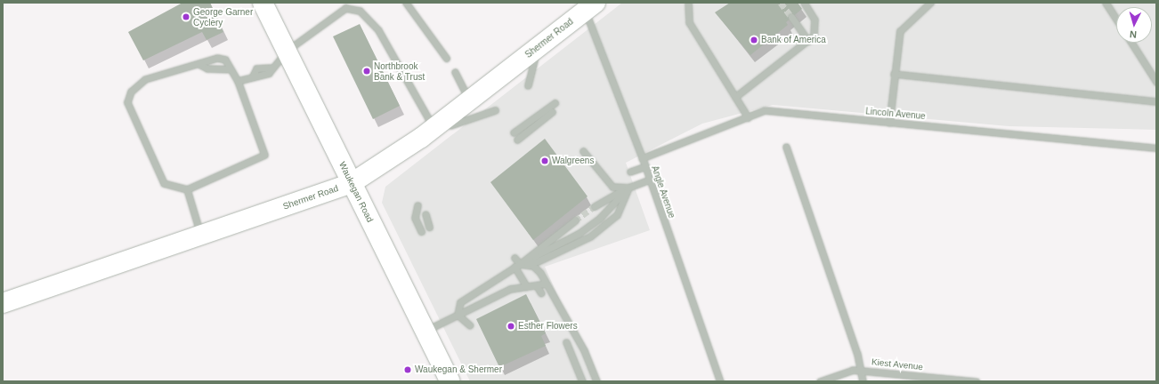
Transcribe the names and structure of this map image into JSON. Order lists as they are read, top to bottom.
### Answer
{
  "streets": {
    "main road": ["Shermer Road", "Waukegan Road"],
    "street": ["Lincoln Avenue", "Angle Avenue", "Kiest Avenue"]
  },
  "crossings": [
    ["Shermer Road", "Waukegan Road"],
    ["Shermer Road", "Angle Avenue"],
    ["Lincoln Avenue", "Angle Avenue"]
  ],
  "places": [
    "George Garner Cyclery",
    "Bank of America",
    "Northbrook Bank & Trust",
    "Walgreens",
    "Esther Flowers",
    "Waukegan & Shermer"
  ],
  "north": "bottom"
}
